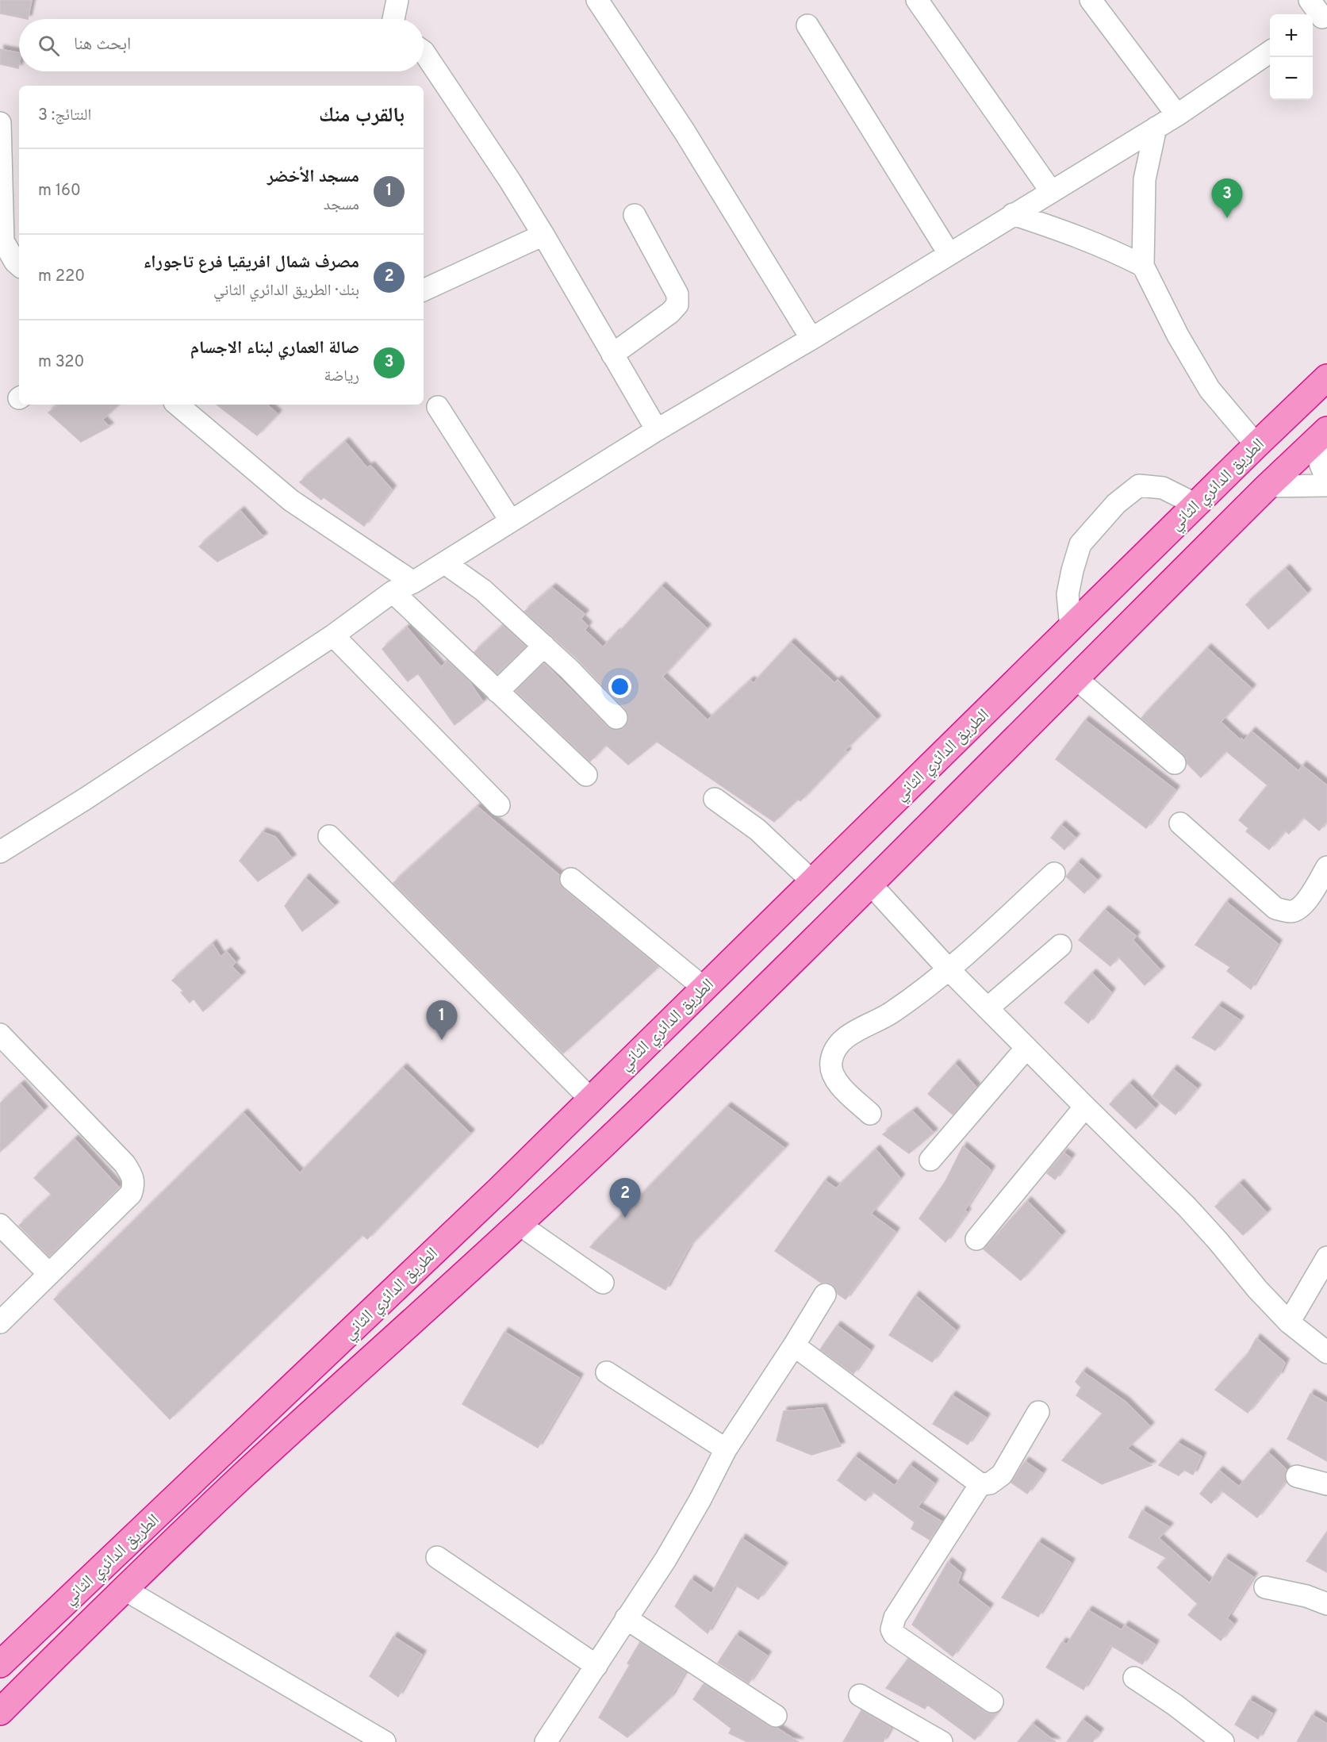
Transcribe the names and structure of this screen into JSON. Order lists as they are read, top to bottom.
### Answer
{
  "streets": {
    "highway": ["الطريق الدائري الثاني"]
  },
  "page": {
    "map_buttons": ["+", "−"],
    "search": "ابحث هنا",
    "heading": ["بالقرب منك", "النتائج: 3"],
    "list": [
      {
        "mark": "1",
        "name": "مسجد الأخضر",
        "note": "مسجد",
        "value": "160 m"
      },
      {
        "mark": "2",
        "name": "مصرف شمال افريقيا فرع تاجوراء",
        "note": "بنك · الطريق الدائري الثاني",
        "value": "220 m"
      },
      {
        "mark": "3",
        "name": "صالة العماري لبناء الاجسام",
        "note": "رياضة",
        "value": "320 m"
      }
    ],
    "pins": ["3", "1", "2"]
  }
}
